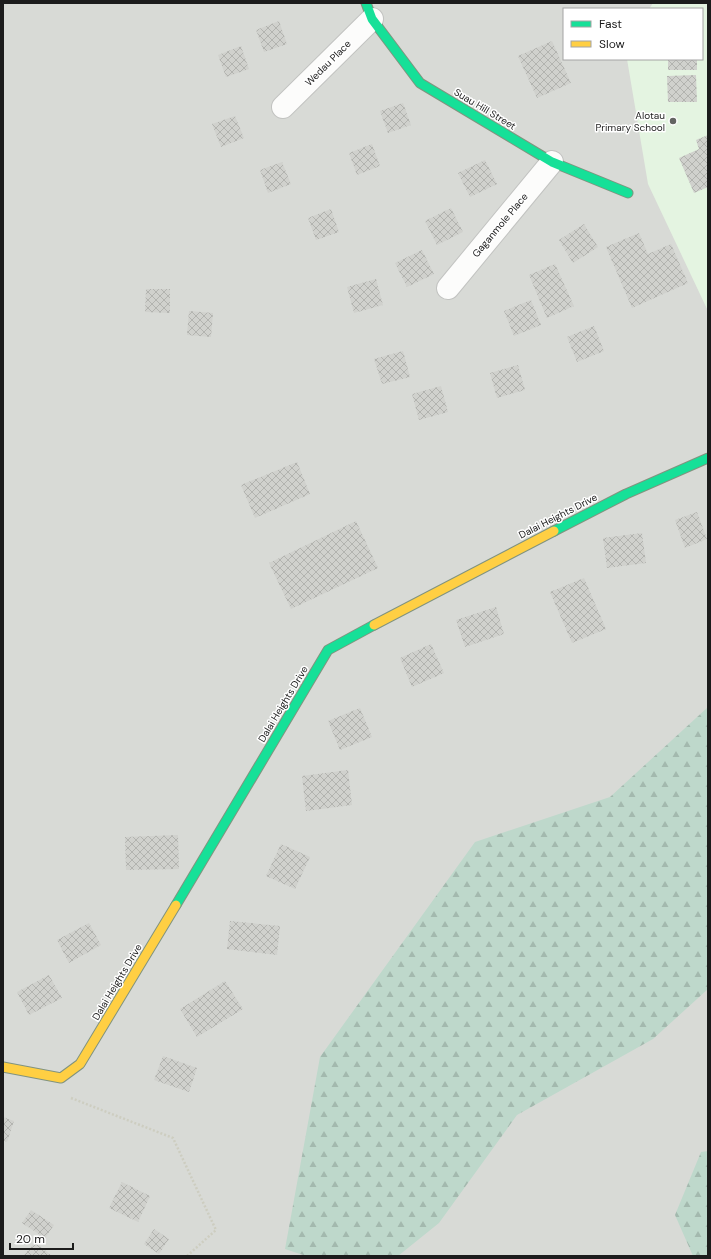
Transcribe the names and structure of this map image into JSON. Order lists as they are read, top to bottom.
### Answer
{
  "streets": {
    "street": [
      "Wedau Place",
      "Suau Hill Street",
      "Gaganmole Place",
      "Dalai Heights Drive"
    ]
  },
  "crossings": [
    ["Wedau Place", "Suau Hill Street"],
    ["Suau Hill Street", "Gaganmole Place"]
  ],
  "places": ["Alotau Primary School"],
  "legend": ["Fast", "Slow"],
  "scale_bar": "20 m"
}
